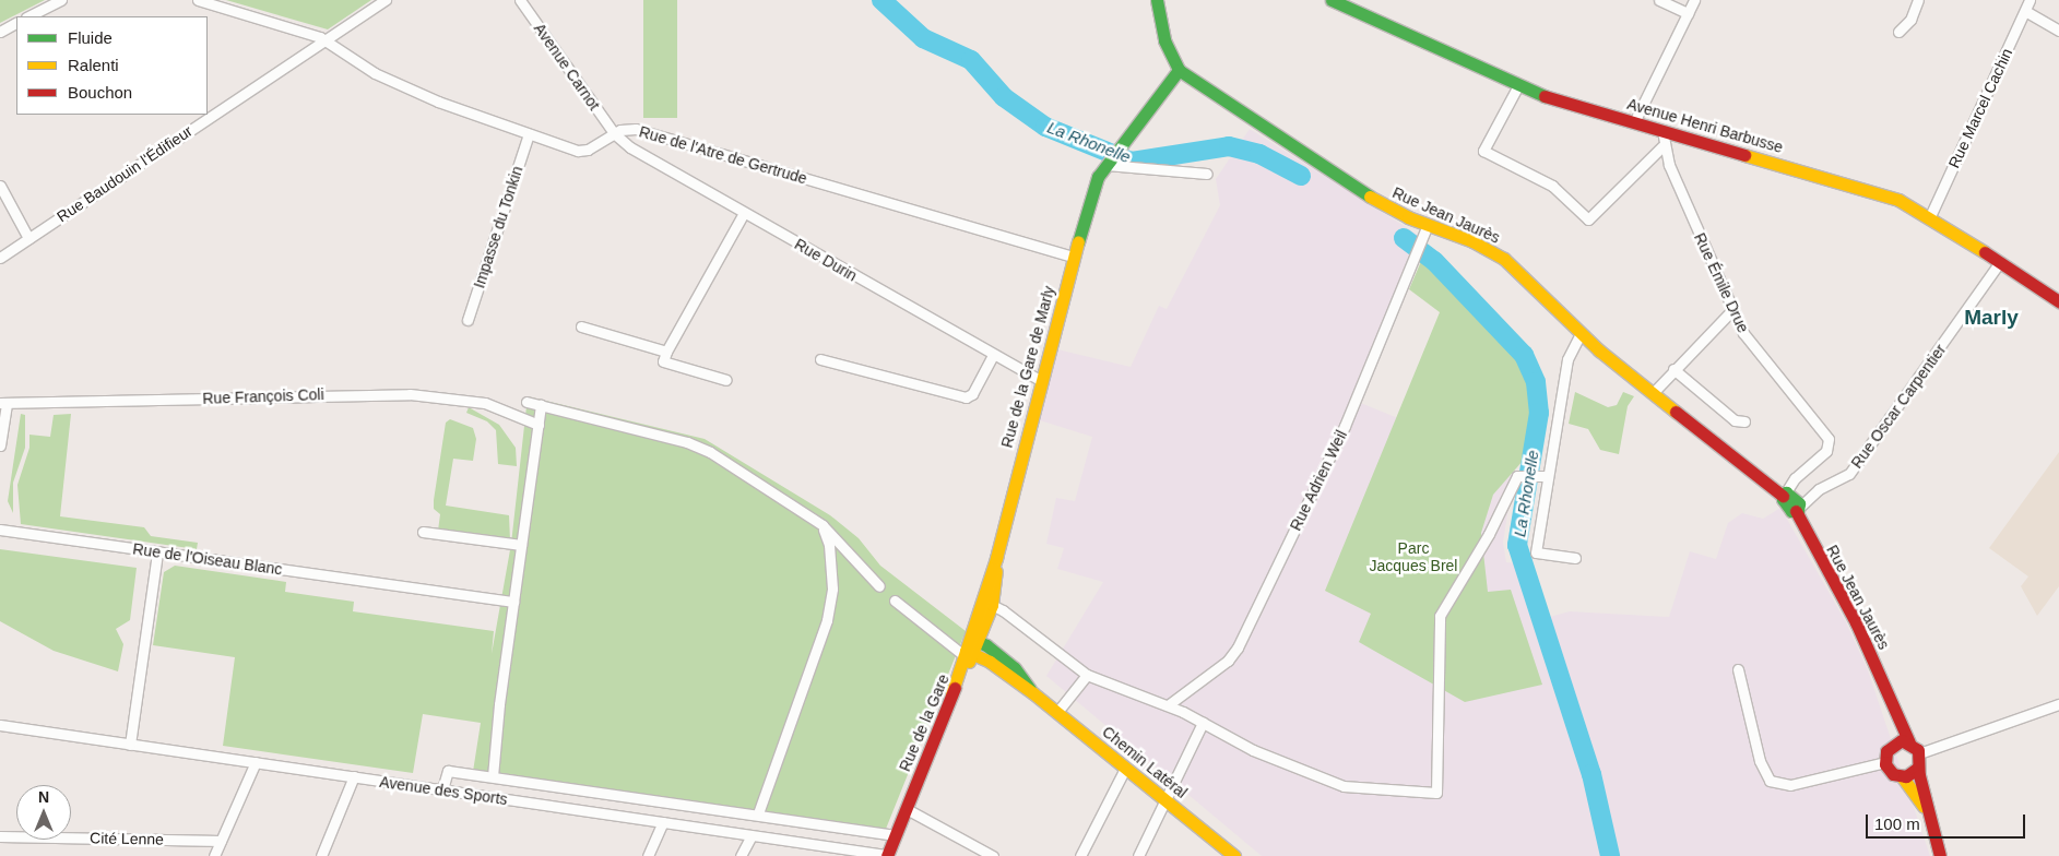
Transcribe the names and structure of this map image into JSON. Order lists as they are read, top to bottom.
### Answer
{
  "streets": {
    "street": [
      "Avenue Carnot",
      "Rue Marcel Cachin",
      "Avenue Henri Barbusse",
      "Rue de l'Atre de Gertrude",
      "Rue Baudouin l'Édifieur",
      "Rue Jean Jaurès",
      "Impasse du Tonkin",
      "Rue Durin",
      "Rue Émile Drue",
      "Rue de la Gare de Marly",
      "Rue François Coli",
      "Rue Oscar Carpentier",
      "Rue Adrien Weil",
      "Rue de l'Oiseau Blanc",
      "Rue de la Gare",
      "Chemin Latéral",
      "Avenue des Sports",
      "Cité Lenne"
    ]
  },
  "crossings": [
    ["Avenue Carnot", "Rue de l'Atre de Gertrude"],
    ["Avenue Carnot", "Rue Durin"],
    ["Rue Marcel Cachin", "Avenue Henri Barbusse"],
    ["Avenue Henri Barbusse", "Rue Émile Drue"],
    ["Avenue Henri Barbusse", "Rue Oscar Carpentier"],
    ["Rue de l'Atre de Gertrude", "Rue Baudouin l'Édifieur"],
    ["Rue de l'Atre de Gertrude", "Impasse du Tonkin"],
    ["Rue de l'Atre de Gertrude", "Rue Durin"],
    ["Rue de l'Atre de Gertrude", "Rue de la Gare de Marly"],
    ["Rue Jean Jaurès", "Rue Émile Drue"],
    ["Rue Jean Jaurès", "Rue de la Gare de Marly"],
    ["Rue Jean Jaurès", "Rue Oscar Carpentier"],
    ["Rue Jean Jaurès", "Rue Adrien Weil"],
    ["Rue Durin", "Rue de la Gare de Marly"],
    ["Rue de la Gare", "Chemin Latéral"],
    ["Rue de la Gare", "Avenue des Sports"]
  ],
  "districts": ["Marly"],
  "water": ["La Rhonelle"],
  "parks": ["Parc Jacques Brel"],
  "legend": ["Fluide", "Ralenti", "Bouchon"],
  "scale_bar": "100 m",
  "north": "top"
}
